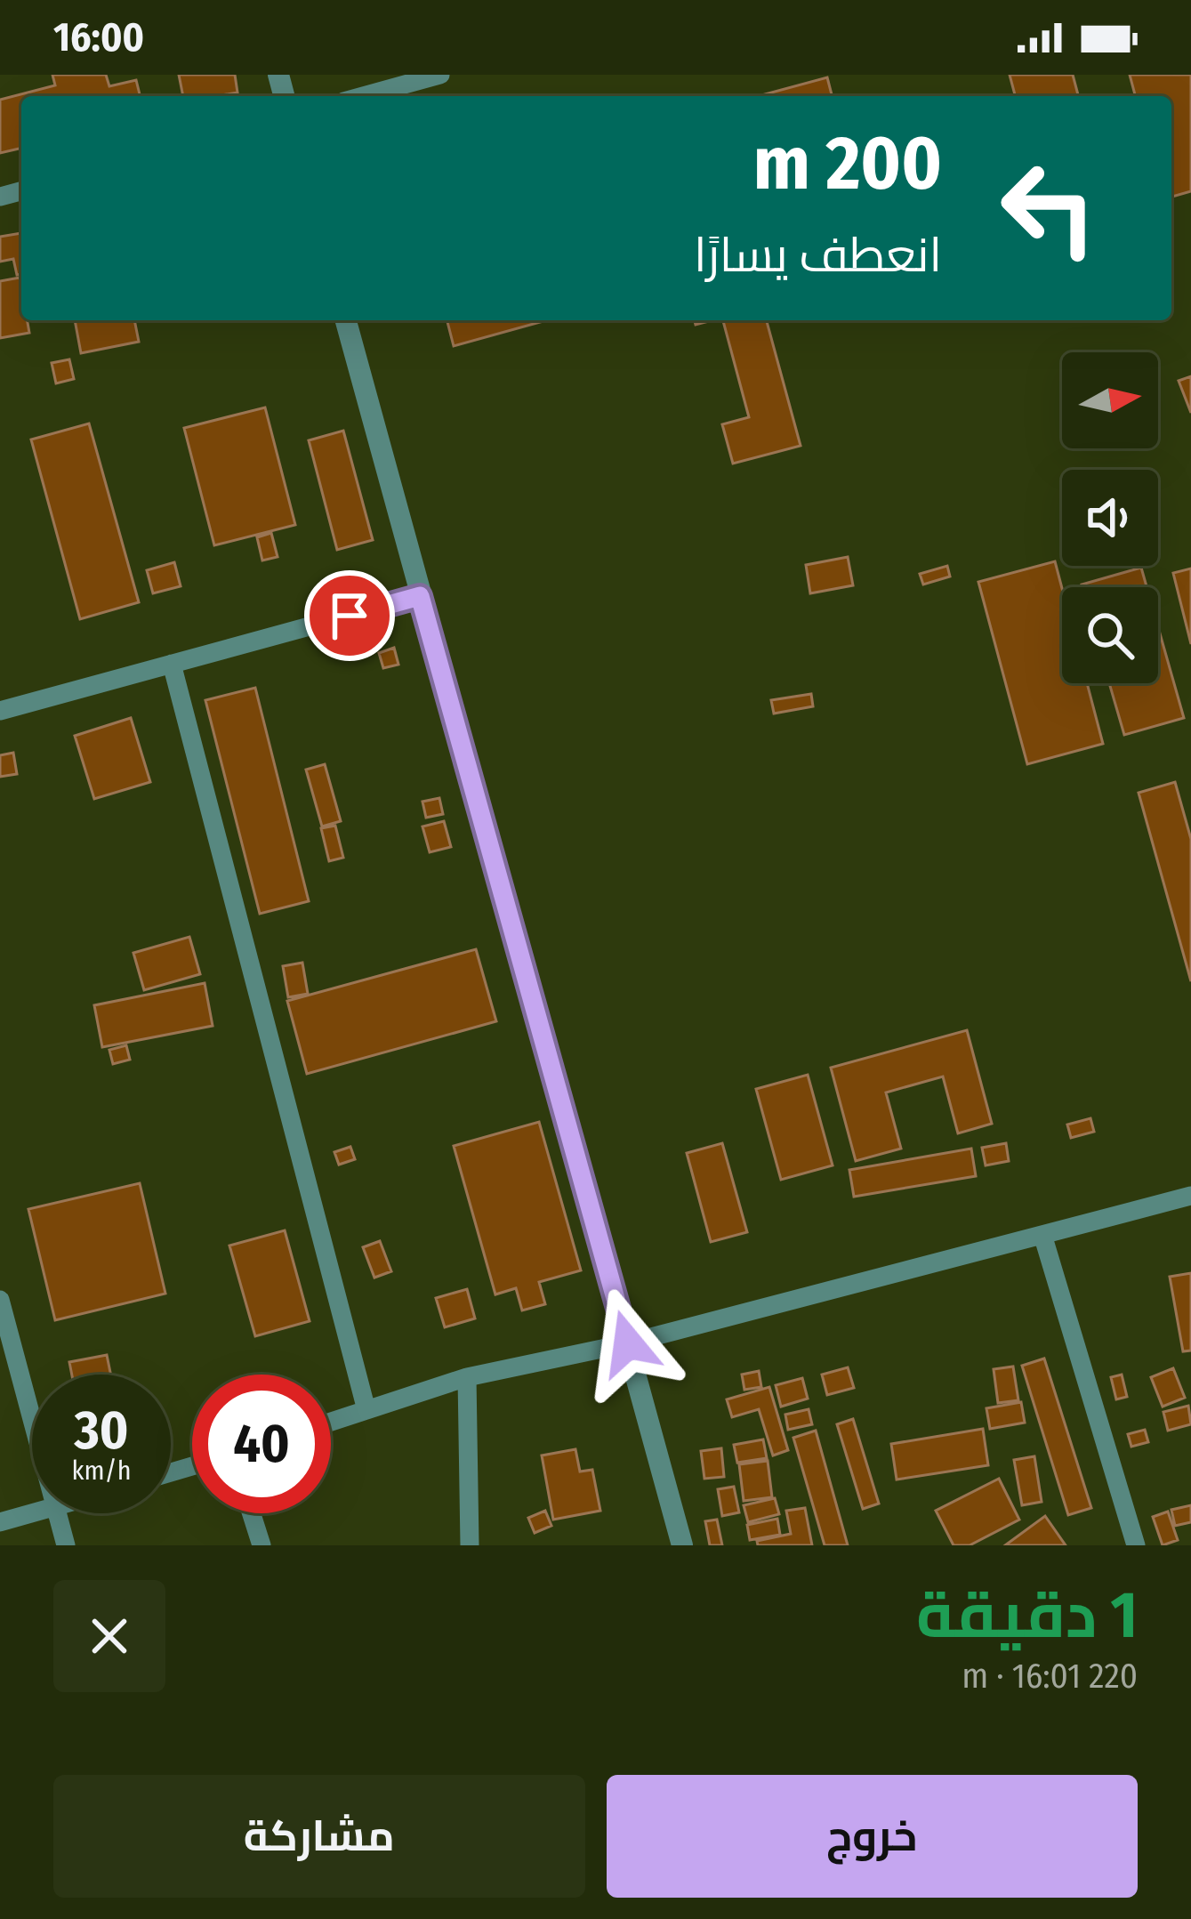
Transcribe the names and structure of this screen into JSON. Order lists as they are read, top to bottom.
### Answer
{
  "north": "right",
  "page": {
    "status": "16:00",
    "turn": ["200 m", "انعطف يسارًا"],
    "speed": "30 km/h",
    "limit": "40",
    "heading": ["1 دقيقة", "220 m · 16:01"],
    "buttons": ["خروج", "مشاركة"]
  }
}
